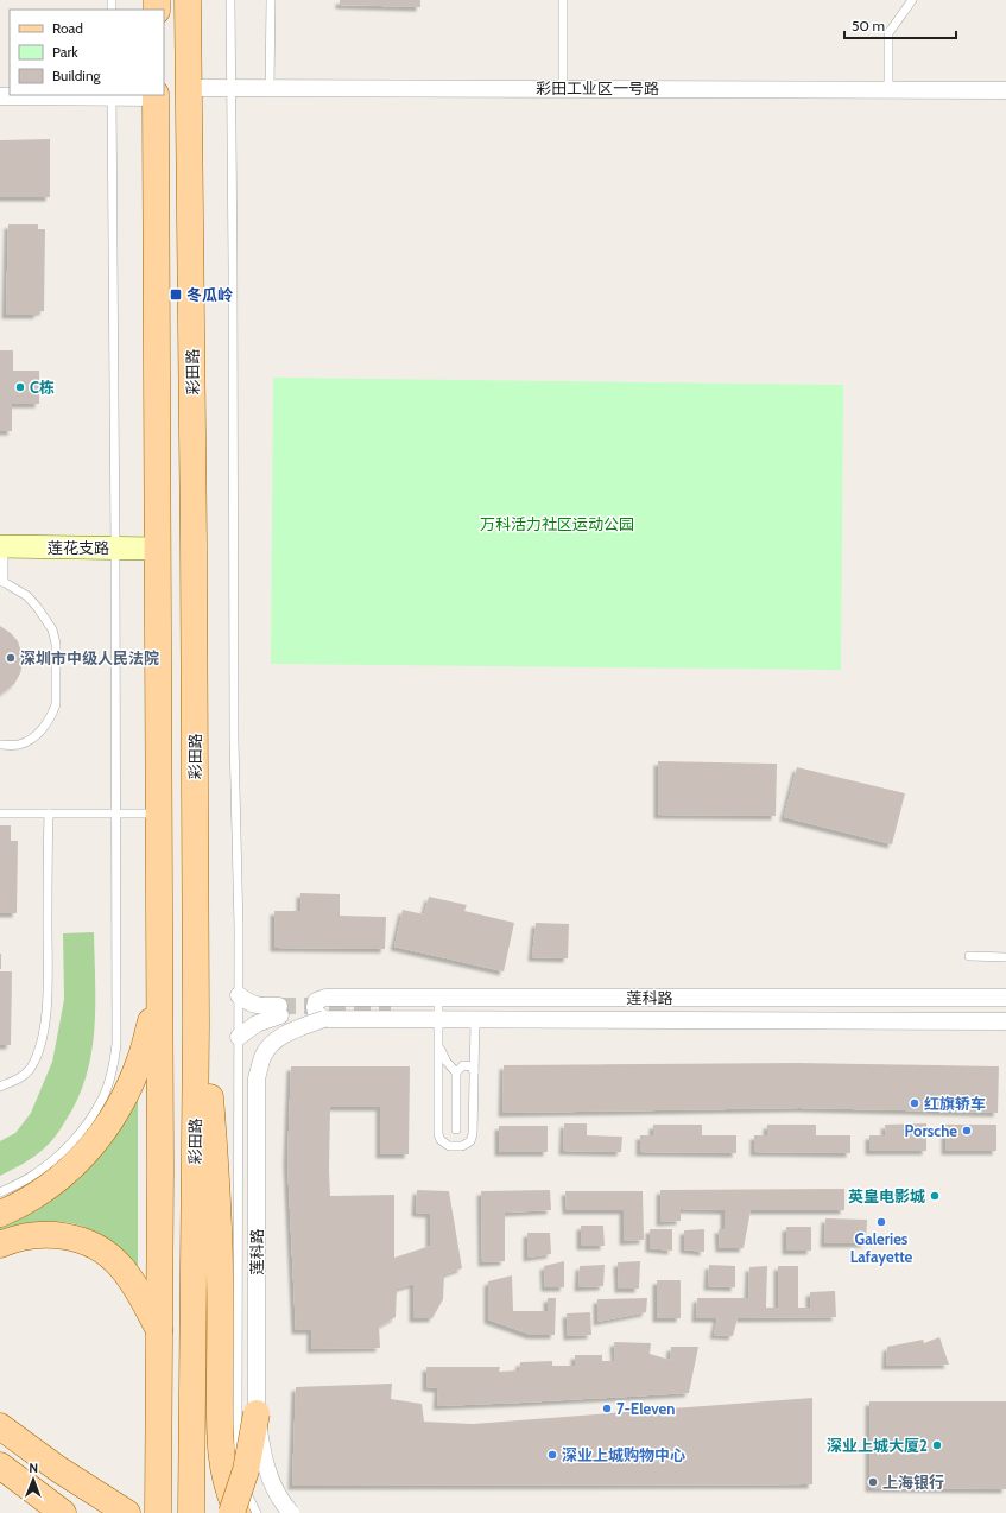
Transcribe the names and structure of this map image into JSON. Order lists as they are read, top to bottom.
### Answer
{
  "streets": {
    "main road": ["彩田路", "莲花支路"],
    "street": ["彩田工业区一号路", "莲科路"]
  },
  "crossings": [
    ["彩田工业区一号路", "彩田路"]
  ],
  "parks": ["万科活力社区运动公园"],
  "places": {
    "transit": ["冬瓜岭"],
    "other": [
      "C栋",
      "深圳市中级人民法院",
      "红旗轿车",
      "Porsche",
      "英皇电影城",
      "Galeries Lafayette",
      "7-Eleven",
      "深业上城大厦2",
      "深业上城购物中心",
      "上海银行"
    ]
  },
  "legend": ["Road", "Park", "Building"],
  "scale_bar": "50 m",
  "north": "top"
}
